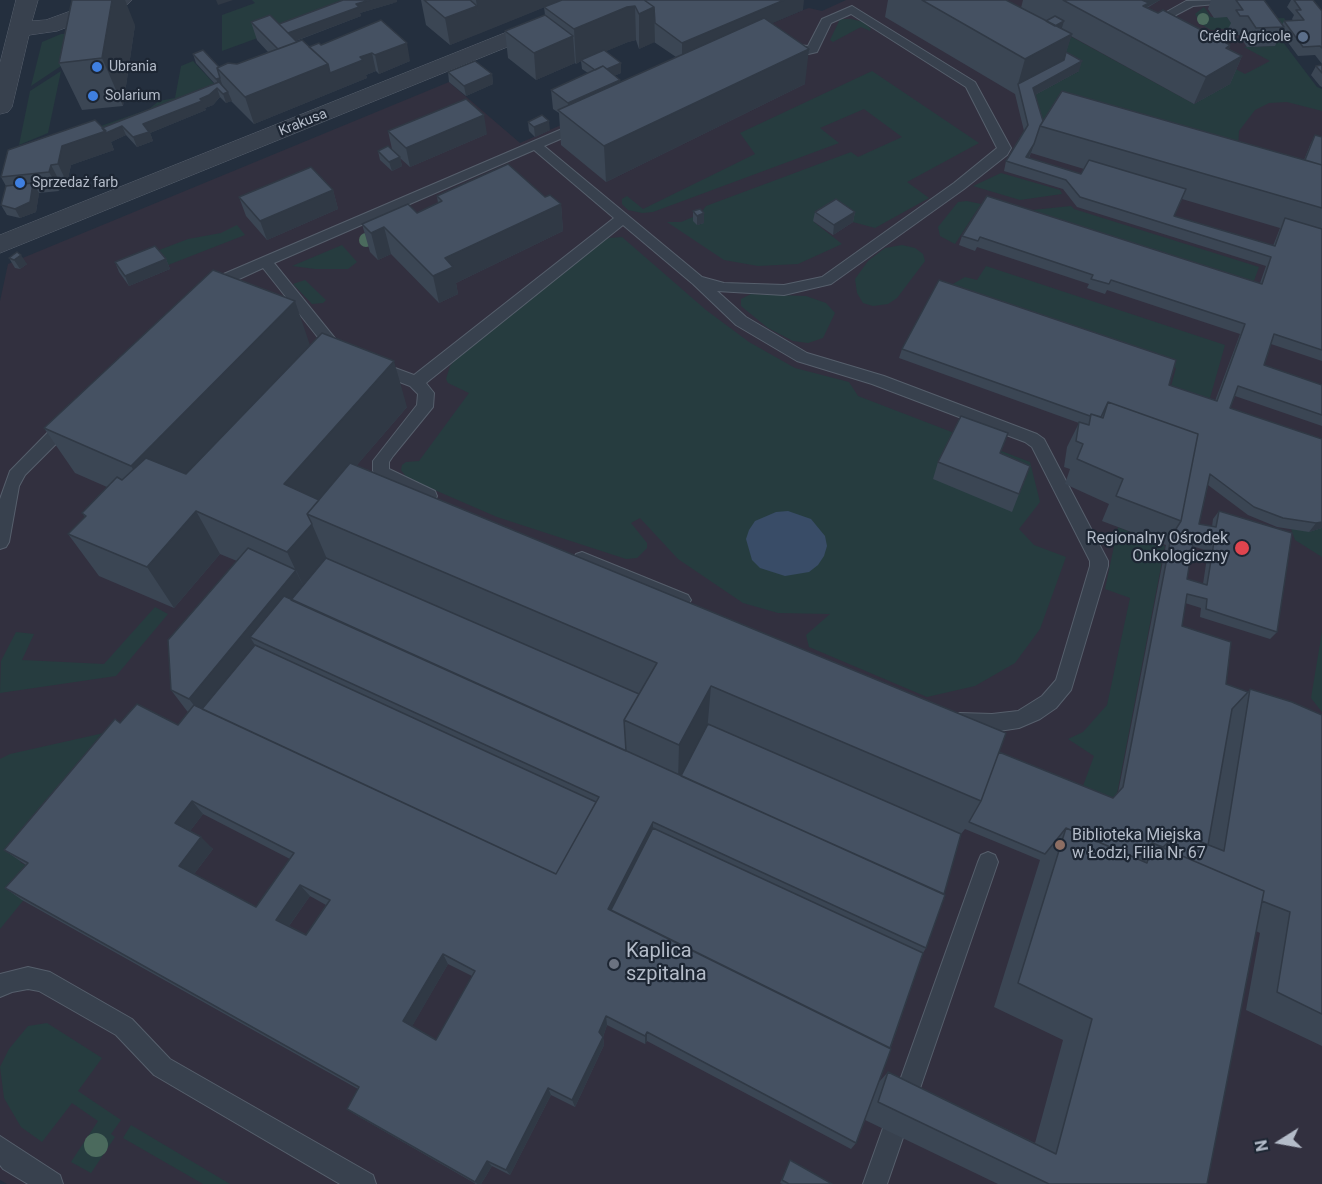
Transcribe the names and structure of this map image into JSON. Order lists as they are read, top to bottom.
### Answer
{
  "streets": {
    "street": ["Krakusa"]
  },
  "places": [
    "Crédit Agricole",
    "Ubrania",
    "Solarium",
    "Sprzedaż farb",
    "Regionalny Ośrodek Onkologiczny",
    "Biblioteka Miejska w Łodzi, Filia Nr 67",
    "Kaplica szpitalna"
  ],
  "north": "left"
}
